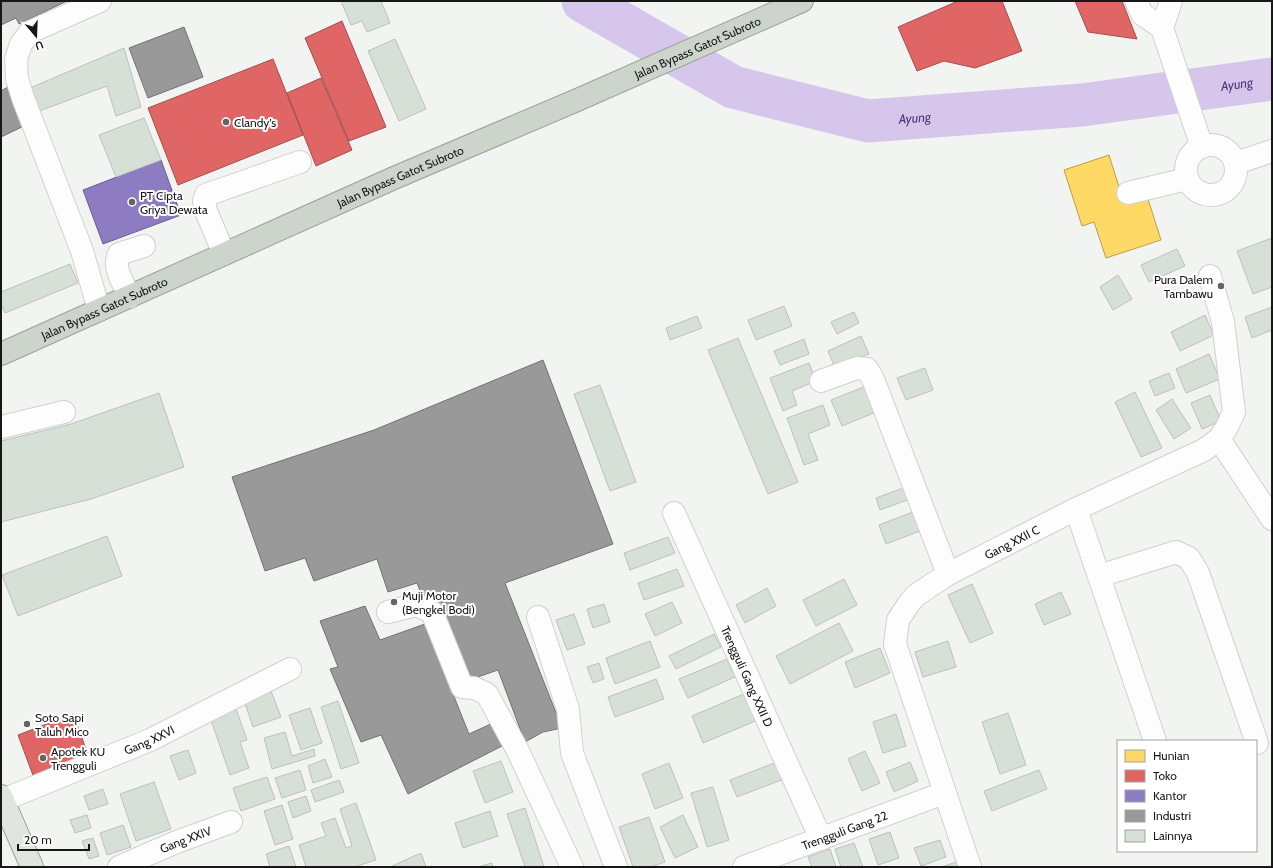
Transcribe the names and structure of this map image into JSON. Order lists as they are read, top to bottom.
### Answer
{
  "streets": {
    "highway": ["Jalan Bypass Gatot Subroto"],
    "street": [
      "Gang XXII C",
      "Trengguli Gang XXII D",
      "Gang XXVI",
      "Trengguli Gang 22",
      "Gang XXIV"
    ]
  },
  "crossings": [
    ["Gang XXII C", "Trengguli Gang 22"],
    ["Trengguli Gang XXII D", "Trengguli Gang 22"]
  ],
  "water": ["Ayung"],
  "places": [
    "Clandy's",
    "PT Cipta Griya Dewata",
    "Pura Dalem Tambawu",
    "Muji Motor (Bengkel Bodi)",
    "Soto Sapi Taluh Mico",
    "Apotek KU Trengguli"
  ],
  "legend": [
    "Hunian",
    "Toko",
    "Kantor",
    "Industri",
    "Lainnya"
  ],
  "scale_bar": "20 m",
  "north": "bottom"
}
